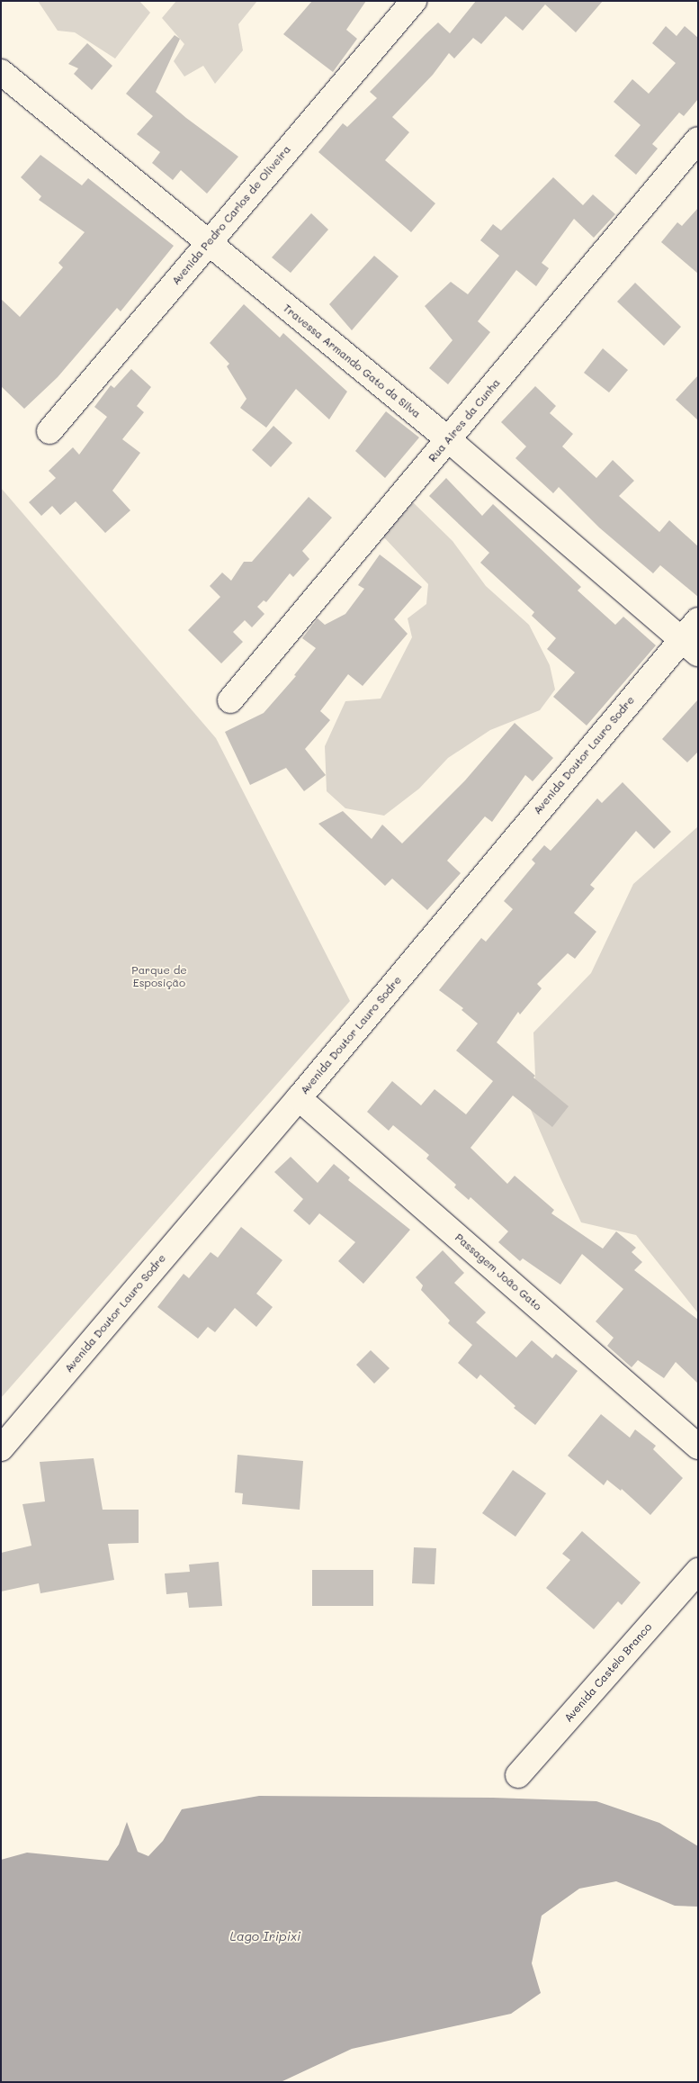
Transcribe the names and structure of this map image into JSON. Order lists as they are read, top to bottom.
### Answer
{
  "streets": {
    "street": [
      "Avenida Pedro Carlos de Oliveira",
      "Travessa Armando Gato da Silva",
      "Rua Aires da Cunha",
      "Avenida Doutor Lauro Sodre",
      "Passagem João Gato",
      "Avenida Castelo Branco"
    ]
  },
  "crossings": [
    ["Avenida Pedro Carlos de Oliveira", "Travessa Armando Gato da Silva"],
    ["Travessa Armando Gato da Silva", "Rua Aires da Cunha"],
    ["Travessa Armando Gato da Silva", "Avenida Doutor Lauro Sodre"],
    ["Avenida Doutor Lauro Sodre", "Passagem João Gato"]
  ],
  "water": ["Lago Iripixi"],
  "parks": ["Parque de Esposição"]
}
